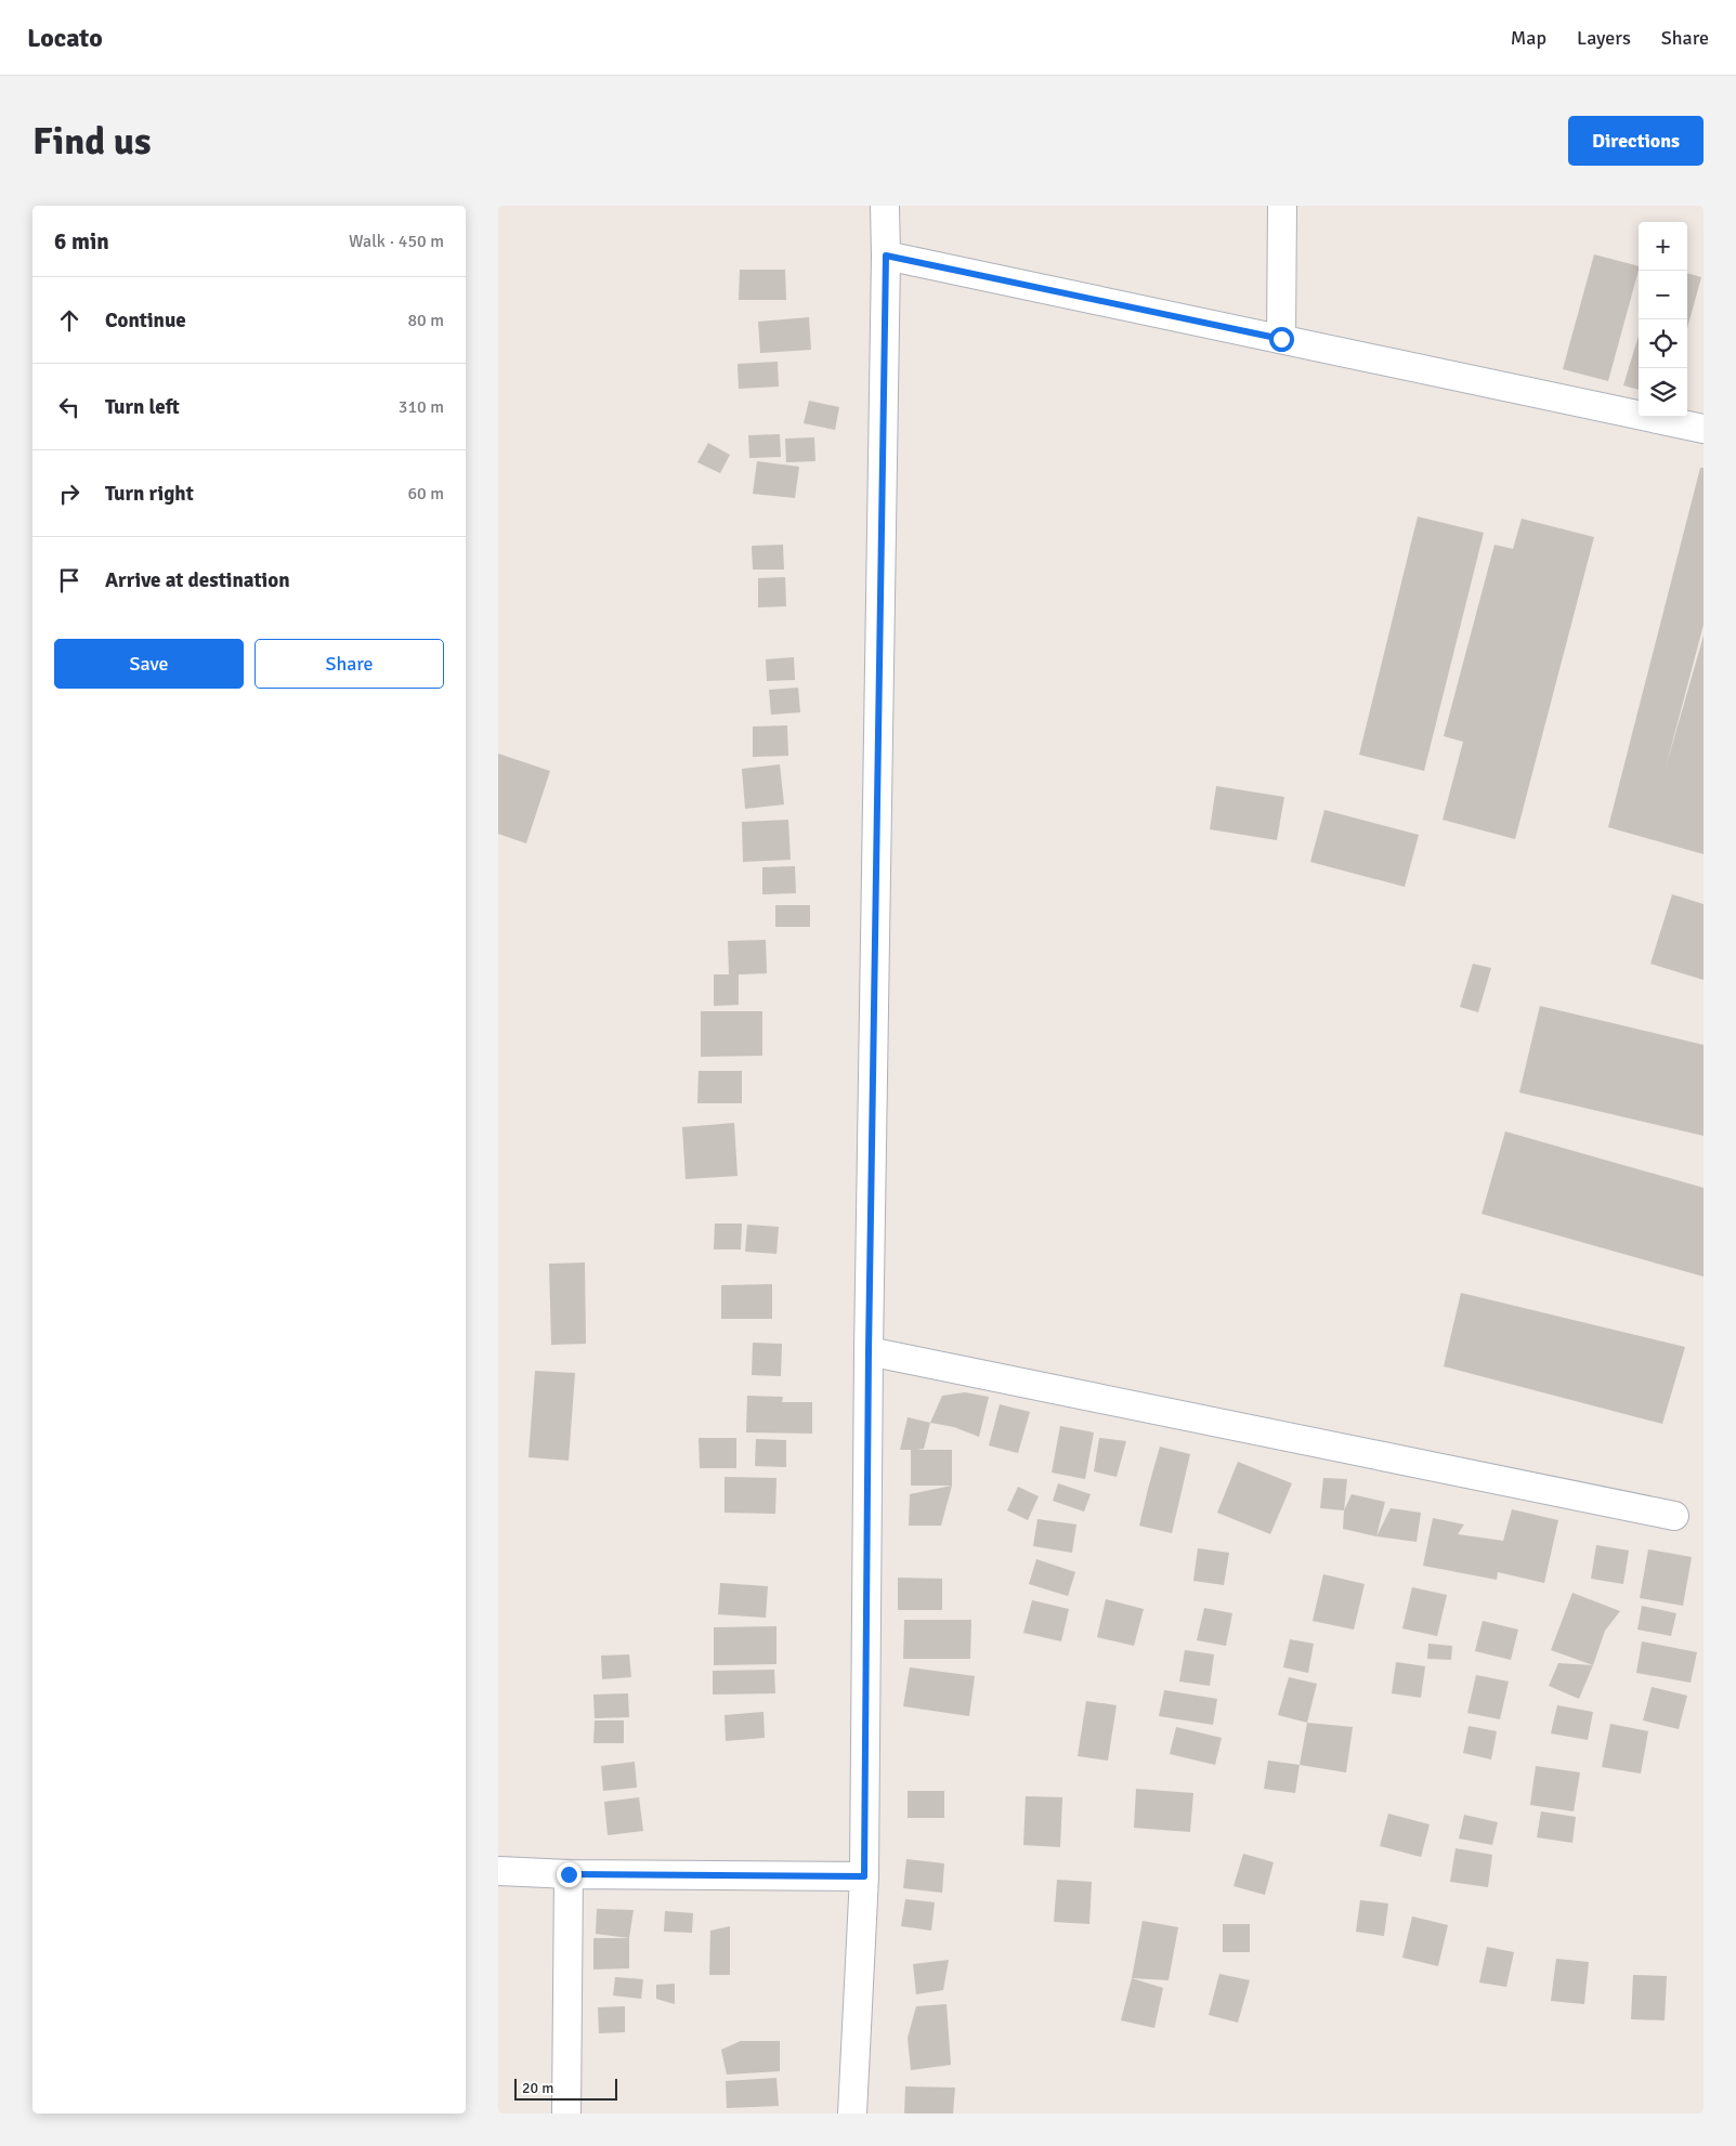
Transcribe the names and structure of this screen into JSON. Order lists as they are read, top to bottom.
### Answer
{
  "scale_bar": "20 m",
  "page": {
    "header": "Locato",
    "nav": ["Map", "Layers", "Share"],
    "buttons": [
      "Directions",
      ["Save", "Share"]
    ],
    "title": "Find us",
    "heading": ["6 min", "Walk · 450 m"],
    "map_buttons": ["+", "−"],
    "list": [
      ["Continue", "80 m"],
      ["Turn left", "310 m"],
      ["Turn right", "60 m"],
      "Arrive at destination"
    ],
    "scale": "20 m"
  }
}
